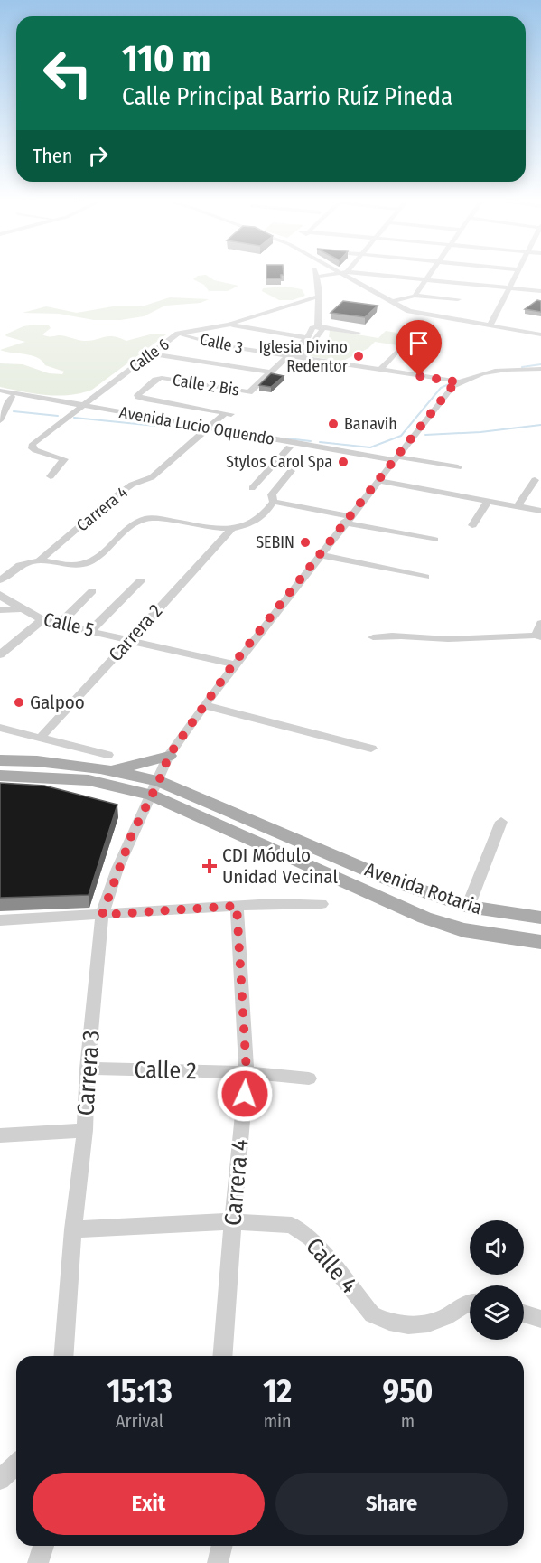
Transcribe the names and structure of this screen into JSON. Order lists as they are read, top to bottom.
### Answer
{
  "streets": {
    "main road": ["Avenida Rotaria"],
    "street": [
      "Calle 3",
      "Calle 6",
      "Calle 2 Bis",
      "Avenida Lucio Oquendo",
      "Carrera 4",
      "Calle 5",
      "Carrera 2",
      "Calle 2",
      "Carrera 3",
      "Calle 4"
    ]
  },
  "crossings": [
    ["Calle 3", "Calle 6"],
    ["Calle 3", "Carrera 3"],
    ["Calle 6", "Avenida Lucio Oquendo"],
    ["Calle 2 Bis", "Avenida Lucio Oquendo"],
    ["Calle 2 Bis", "Carrera 4"],
    ["Avenida Lucio Oquendo", "Carrera 4"],
    ["Avenida Lucio Oquendo", "Carrera 3"],
    ["Carrera 4", "Calle 2"],
    ["Carrera 4", "Calle 4"],
    ["Calle 5", "Carrera 2"],
    ["Calle 5", "Carrera 3"],
    ["Avenida Rotaria", "Carrera 3"],
    ["Calle 2", "Carrera 3"],
    ["Carrera 3", "Calle 4"]
  ],
  "places": {
    "other": [
      "Iglesia Divino Redentor",
      "Banavih",
      "Stylos Carol Spa",
      "SEBIN",
      "Galpoo"
    ],
    "health": ["CDI Módulo Unidad Vecinal"]
  },
  "page": {
    "turn": ["110 m", "Calle Principal Barrio Ruíz Pineda"],
    "then": "Then",
    "eta": [
      "15:13",
      "Arrival",
      "12",
      "min",
      "950",
      "m"
    ],
    "buttons": ["Exit", "Share"]
  }
}
